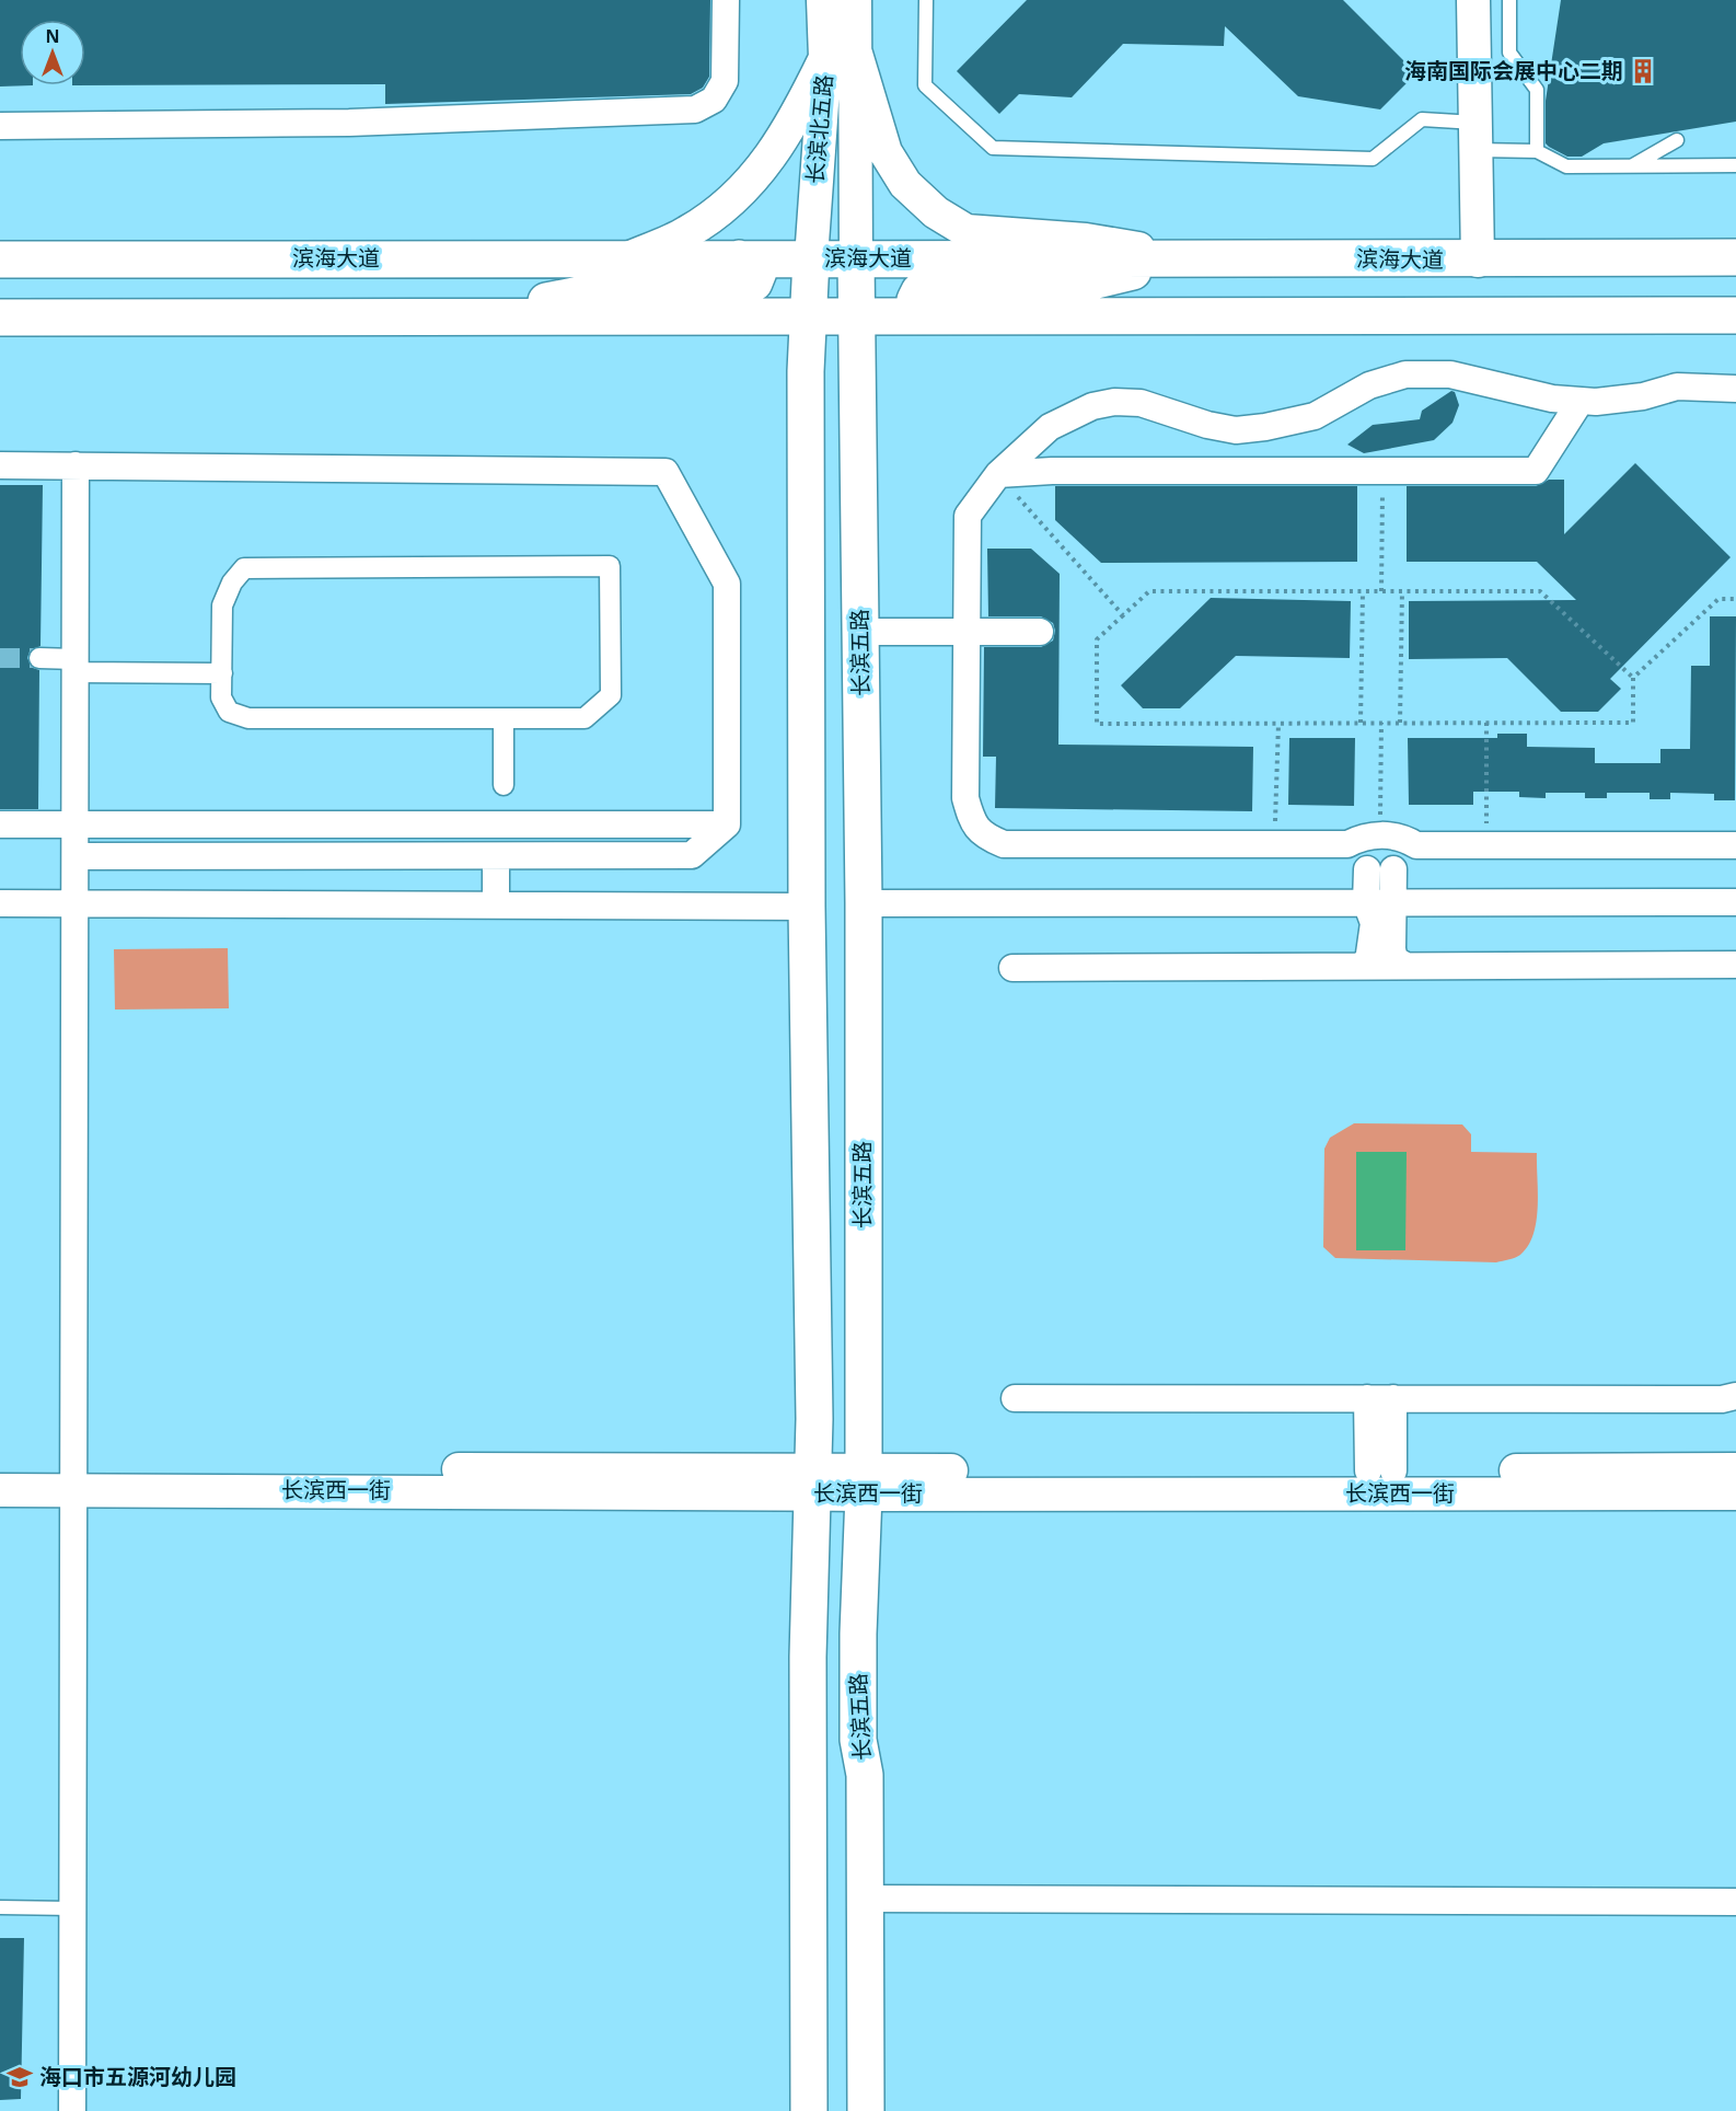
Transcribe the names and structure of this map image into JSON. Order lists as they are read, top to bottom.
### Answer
{
  "streets": {
    "main road": ["滨海大道", "长滨五路"],
    "street": ["长滨北五路", "长滨西一街"]
  },
  "crossings": [
    ["长滨北五路", "滨海大道"],
    ["长滨北五路", "长滨五路"],
    ["滨海大道", "长滨五路"],
    ["长滨五路", "长滨西一街"]
  ],
  "places": {
    "building": ["海南国际会展中心二期"],
    "school or university": ["海口市五源河幼儿园"]
  },
  "north": "top"
}
